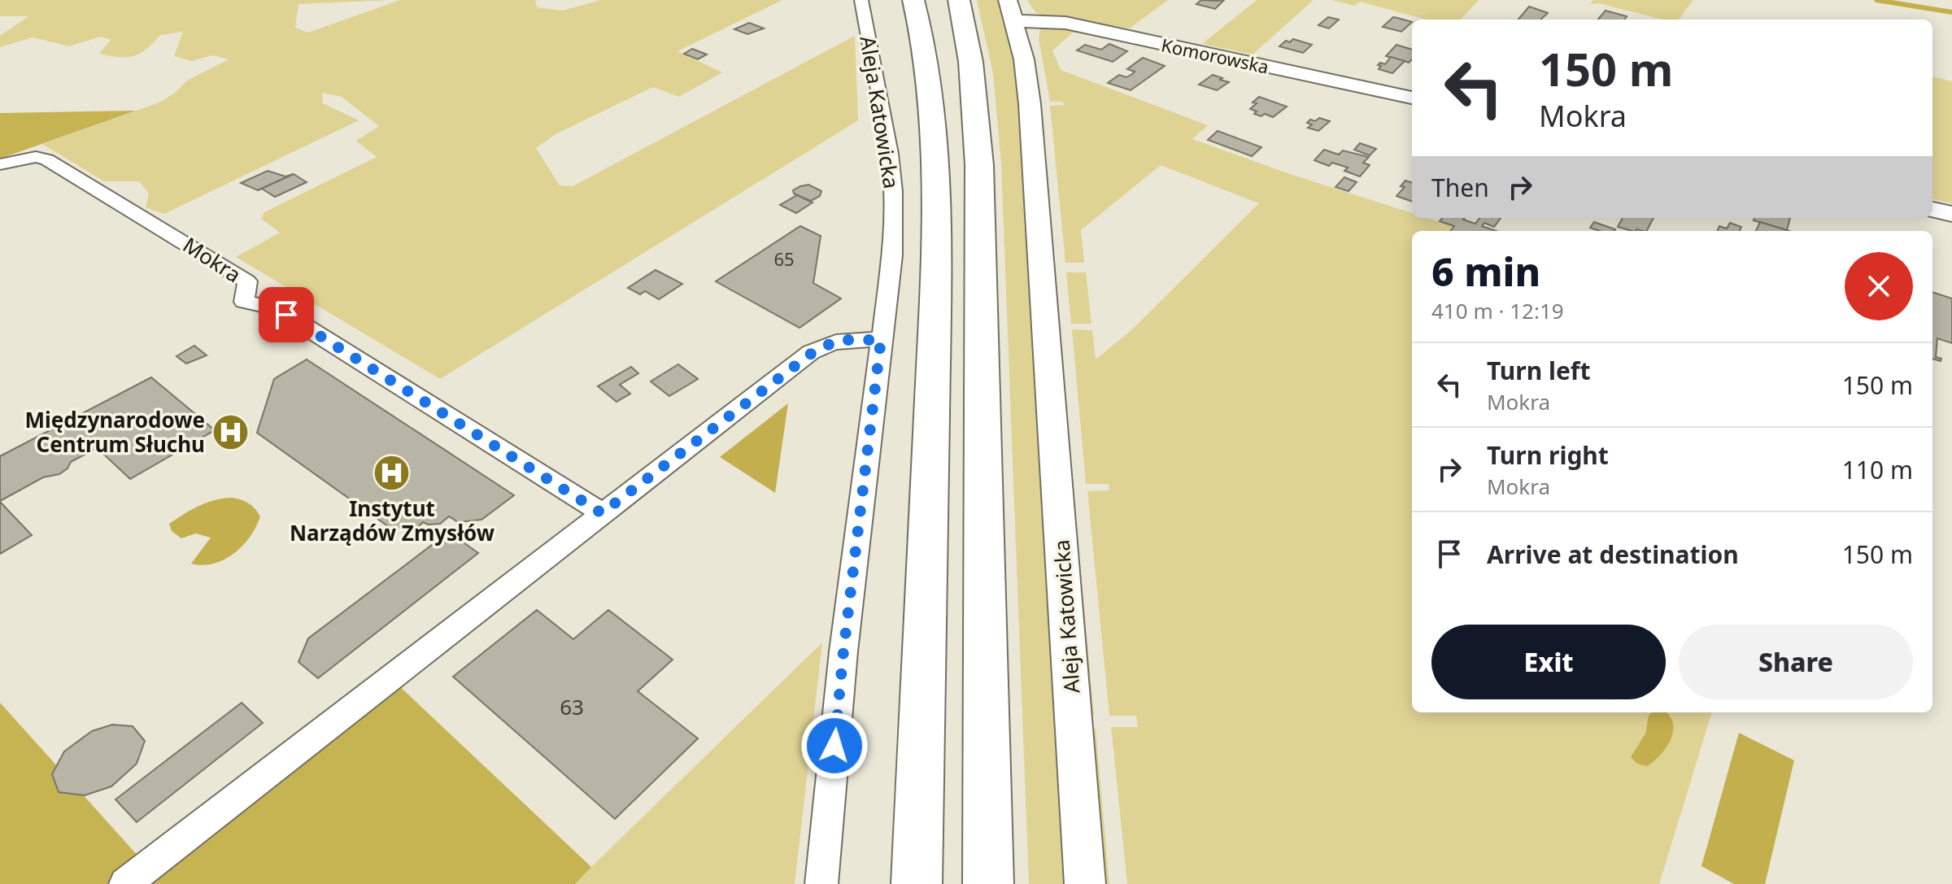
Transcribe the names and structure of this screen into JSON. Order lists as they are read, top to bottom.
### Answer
{
  "streets": {
    "street": ["Komorowska", "Aleja Katowicka", "Mokra"]
  },
  "crossings": [
    ["Komorowska", "Aleja Katowicka"]
  ],
  "places": {
    "hospital": ["Międzynarodowe Centrum Słuchu", "Instytut Narządów Zmysłów"]
  },
  "house_numbers": ["65", "63"],
  "page": {
    "turn": ["150 m", "Mokra"],
    "then": "Then",
    "heading": ["6 min", "410 m · 12:19"],
    "list": [
      {
        "name": "Turn left",
        "note": "Mokra",
        "value": "150 m"
      },
      {
        "name": "Turn right",
        "note": "Mokra",
        "value": "110 m"
      },
      {
        "name": "Arrive at destination",
        "value": "150 m"
      }
    ],
    "buttons": ["Exit", "Share"]
  }
}
